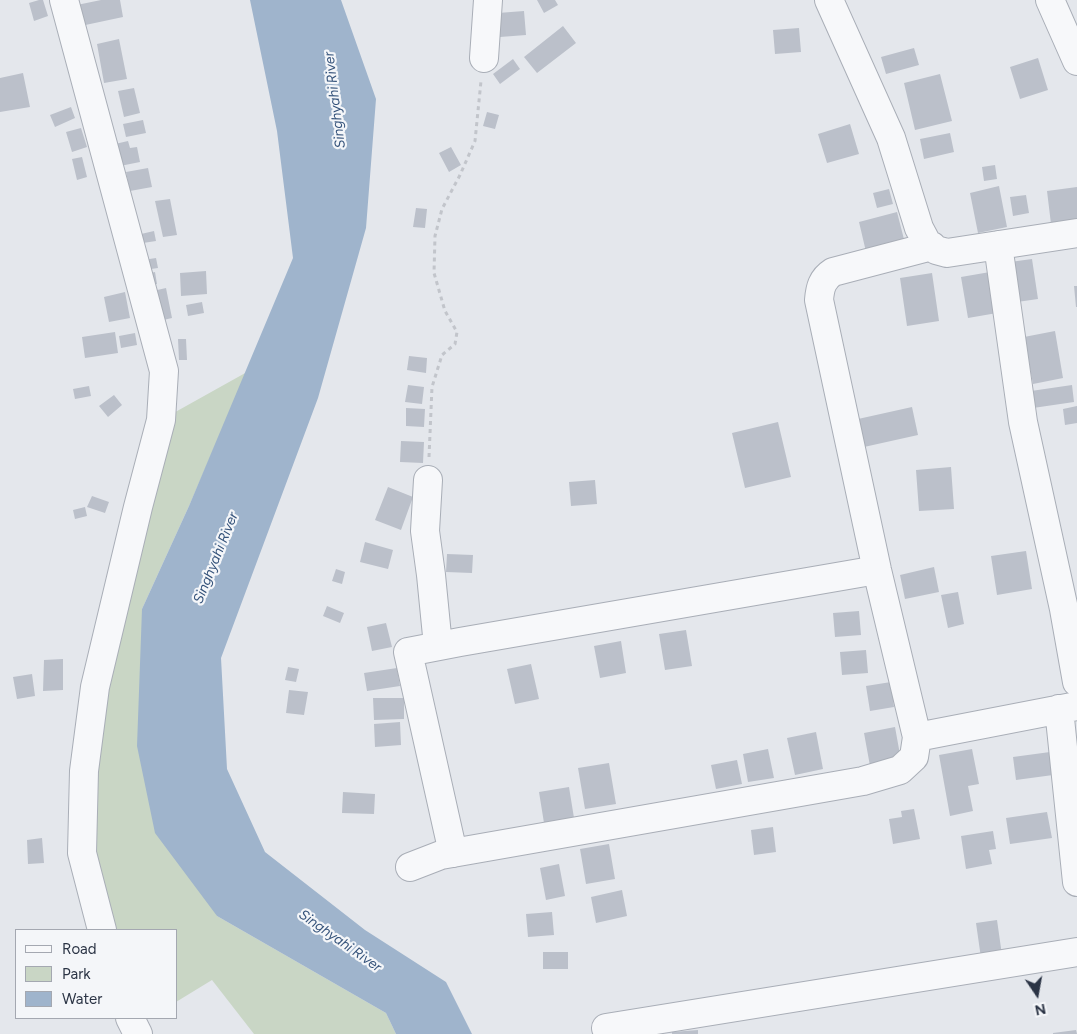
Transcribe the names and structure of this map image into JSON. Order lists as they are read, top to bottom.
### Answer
{
  "water": ["Singhyahi River"],
  "legend": ["Road", "Park", "Water"],
  "north": "bottom"
}
